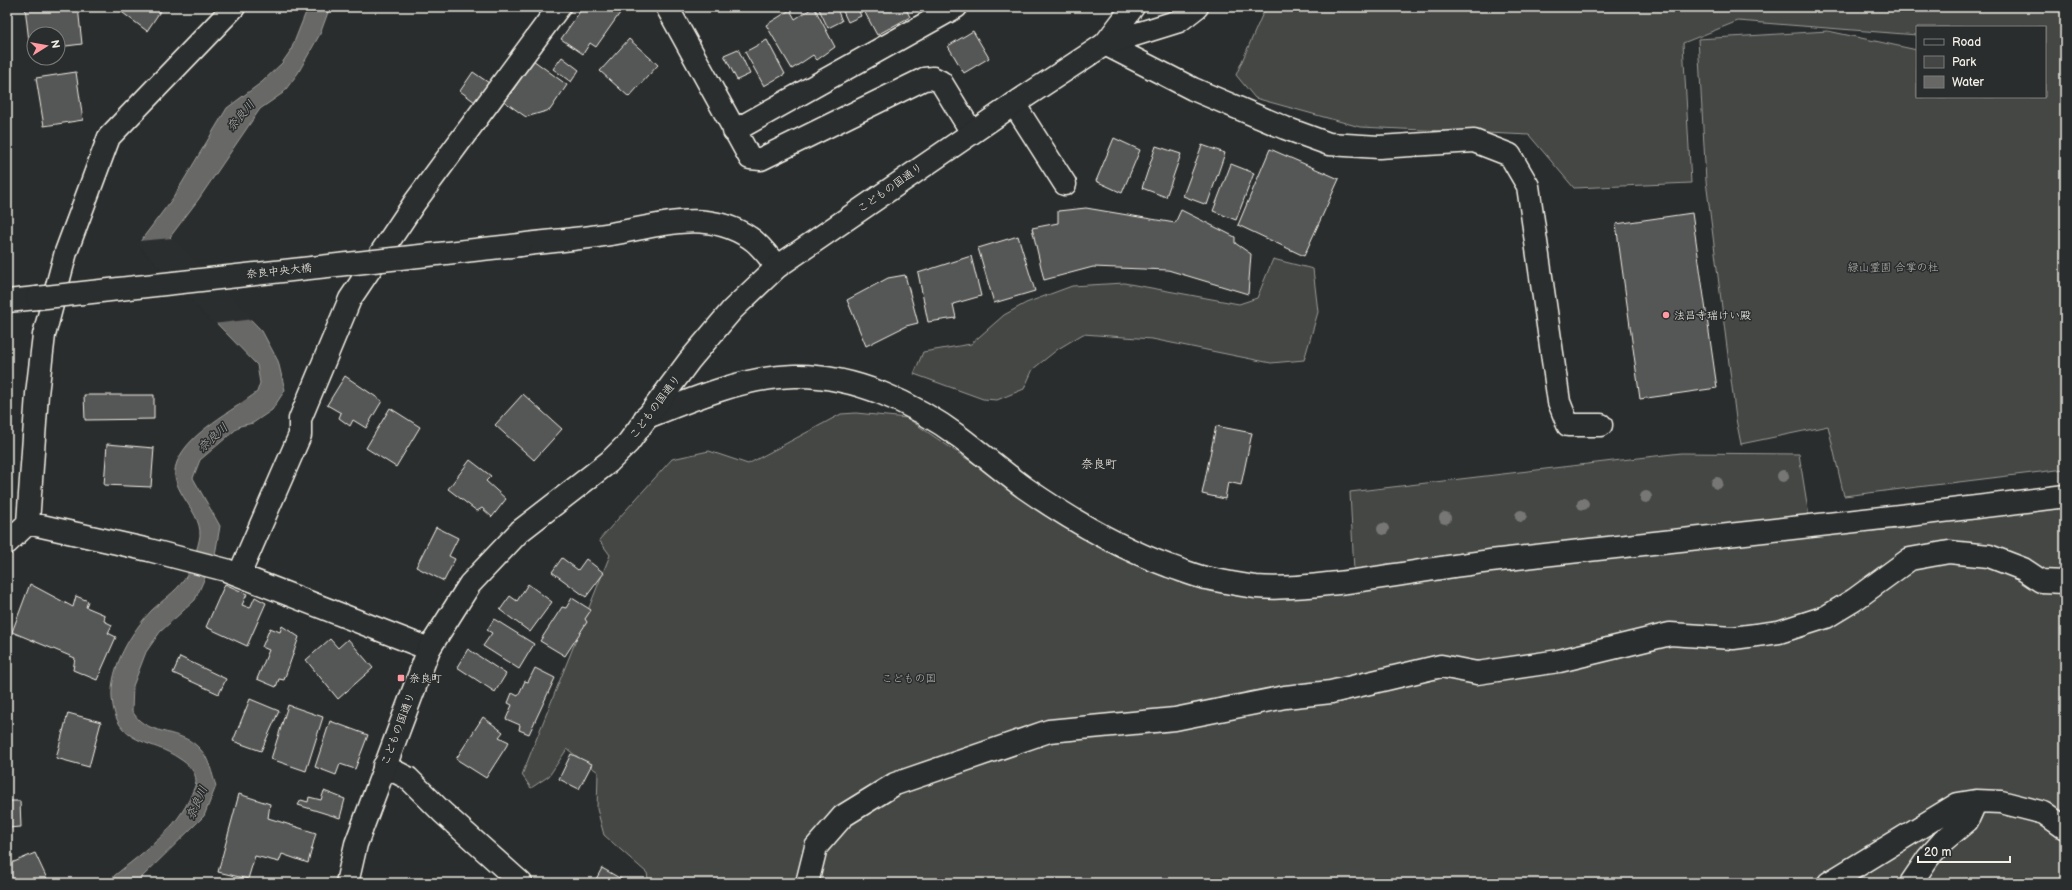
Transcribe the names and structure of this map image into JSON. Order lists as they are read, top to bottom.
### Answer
{
  "streets": {
    "street": ["こどもの国通り", "奈良中央大橋"]
  },
  "crossings": [
    ["こどもの国通り", "奈良中央大橋"]
  ],
  "districts": ["奈良町"],
  "water": ["奈良川"],
  "parks": ["緑山霊園 合掌の杜", "こどもの国"],
  "places": {
    "other": ["法昌寺瑞けい殿"],
    "transit": ["奈良町"]
  },
  "legend": ["Road", "Park", "Water"],
  "scale_bar": "20 m",
  "north": "right"
}
